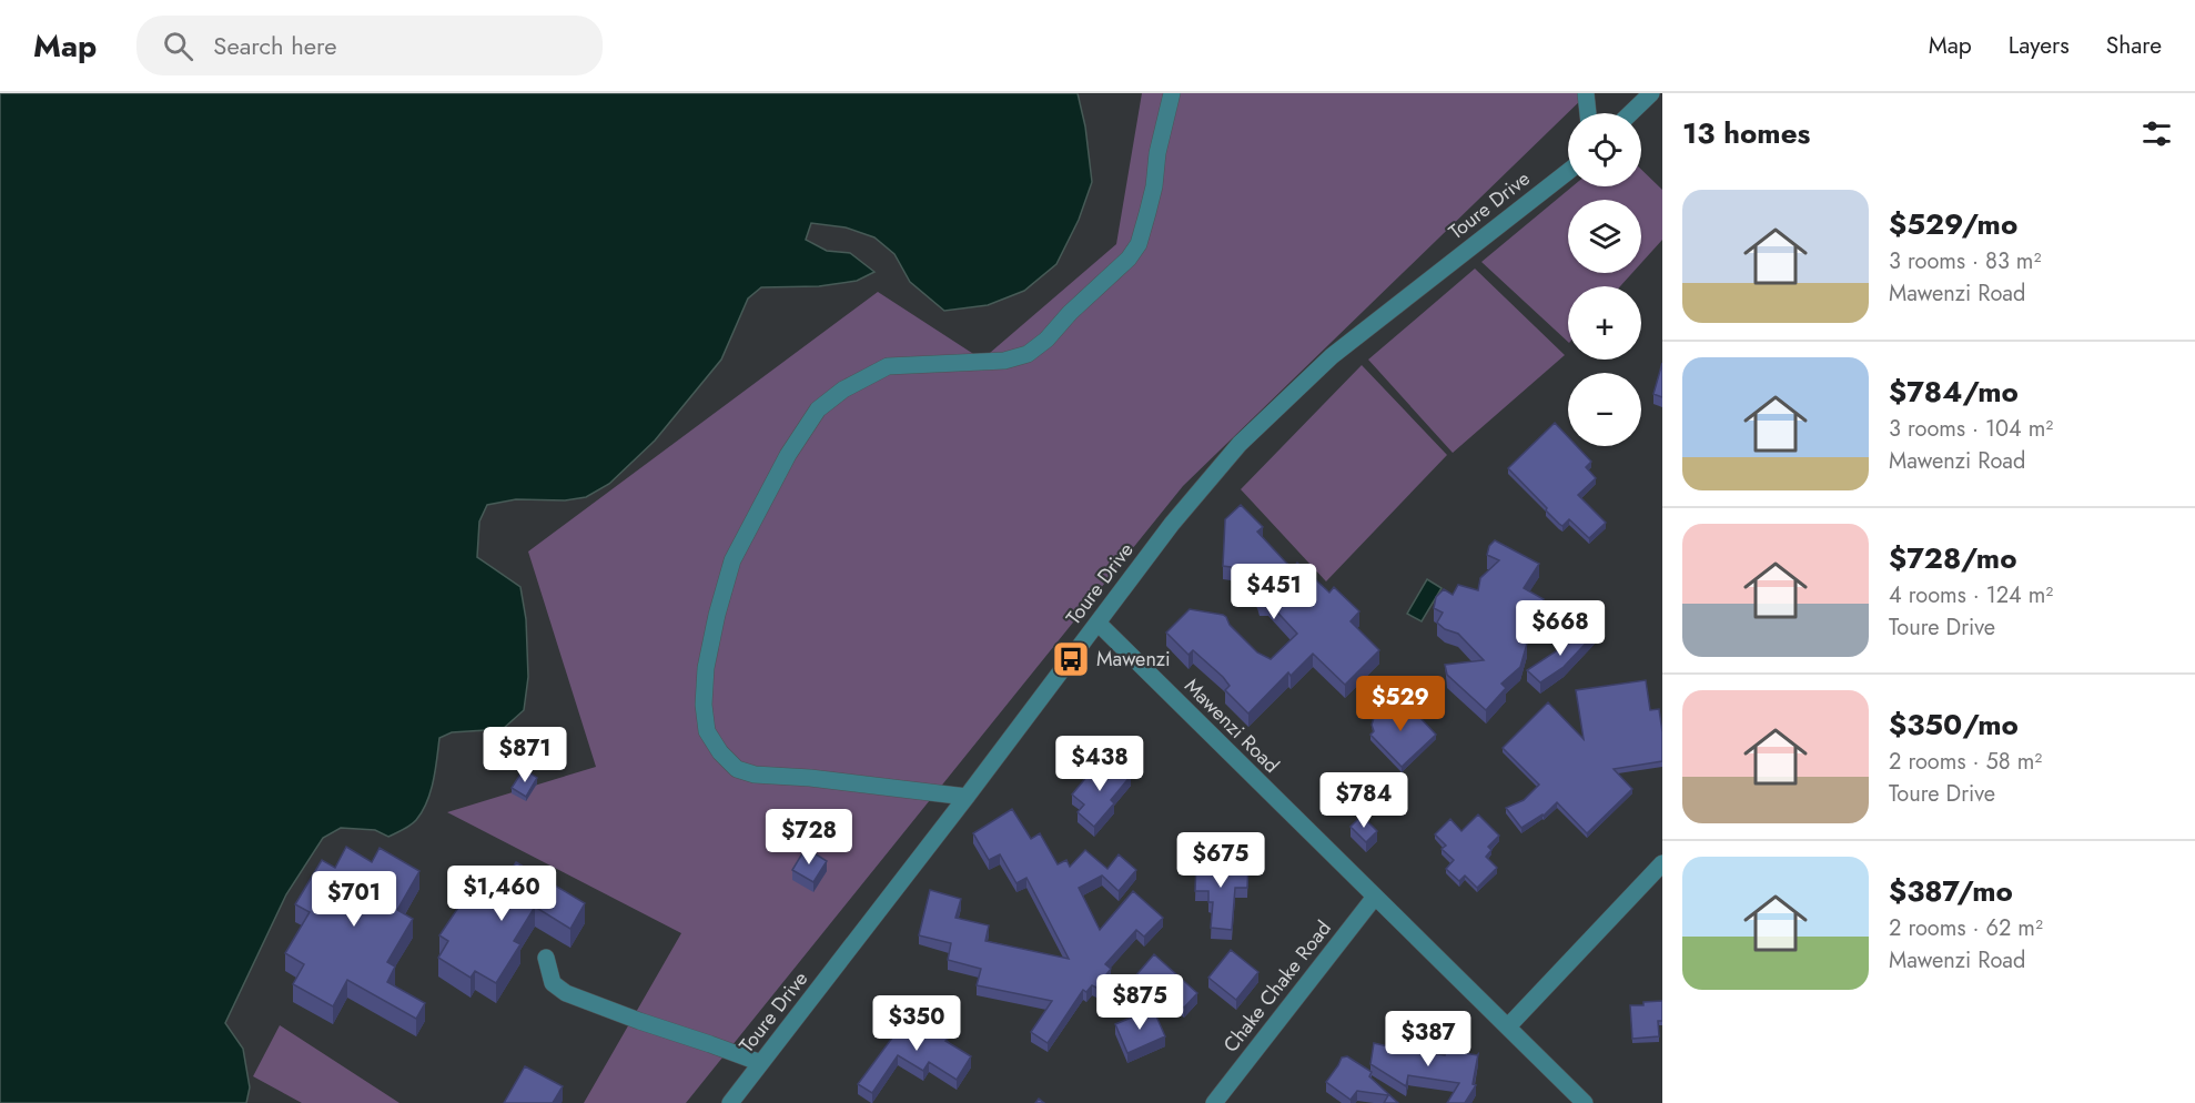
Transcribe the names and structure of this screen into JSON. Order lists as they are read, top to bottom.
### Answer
{
  "streets": {
    "street": ["Toure Drive", "Mawenzi Road", "Chake Chake Road"]
  },
  "crossings": [
    ["Toure Drive", "Mawenzi Road"],
    ["Mawenzi Road", "Chake Chake Road"]
  ],
  "places": {
    "bus stop": ["Mawenzi"]
  },
  "page": {
    "header": "Map",
    "search": "Search here",
    "nav": ["Map", "Layers", "Share"],
    "heading": "13 homes",
    "map_buttons": ["+", "−"],
    "list": [
      {
        "name": "$529/mo",
        "note": "3 rooms · 83 m² · Mawenzi Road"
      },
      {
        "name": "$784/mo",
        "note": "3 rooms · 104 m² · Mawenzi Road"
      },
      {
        "name": "$728/mo",
        "note": "4 rooms · 124 m² · Toure Drive"
      },
      {
        "name": "$350/mo",
        "note": "2 rooms · 58 m² · Toure Drive"
      },
      {
        "name": "$387/mo",
        "note": "2 rooms · 62 m² · Mawenzi Road"
      }
    ],
    "price": [
      "$451",
      "$668",
      "$529",
      "$871",
      "$438",
      "$784",
      "$728",
      "$675",
      "$1,460",
      "$701",
      "$875",
      "$350",
      "$387"
    ]
  }
}
